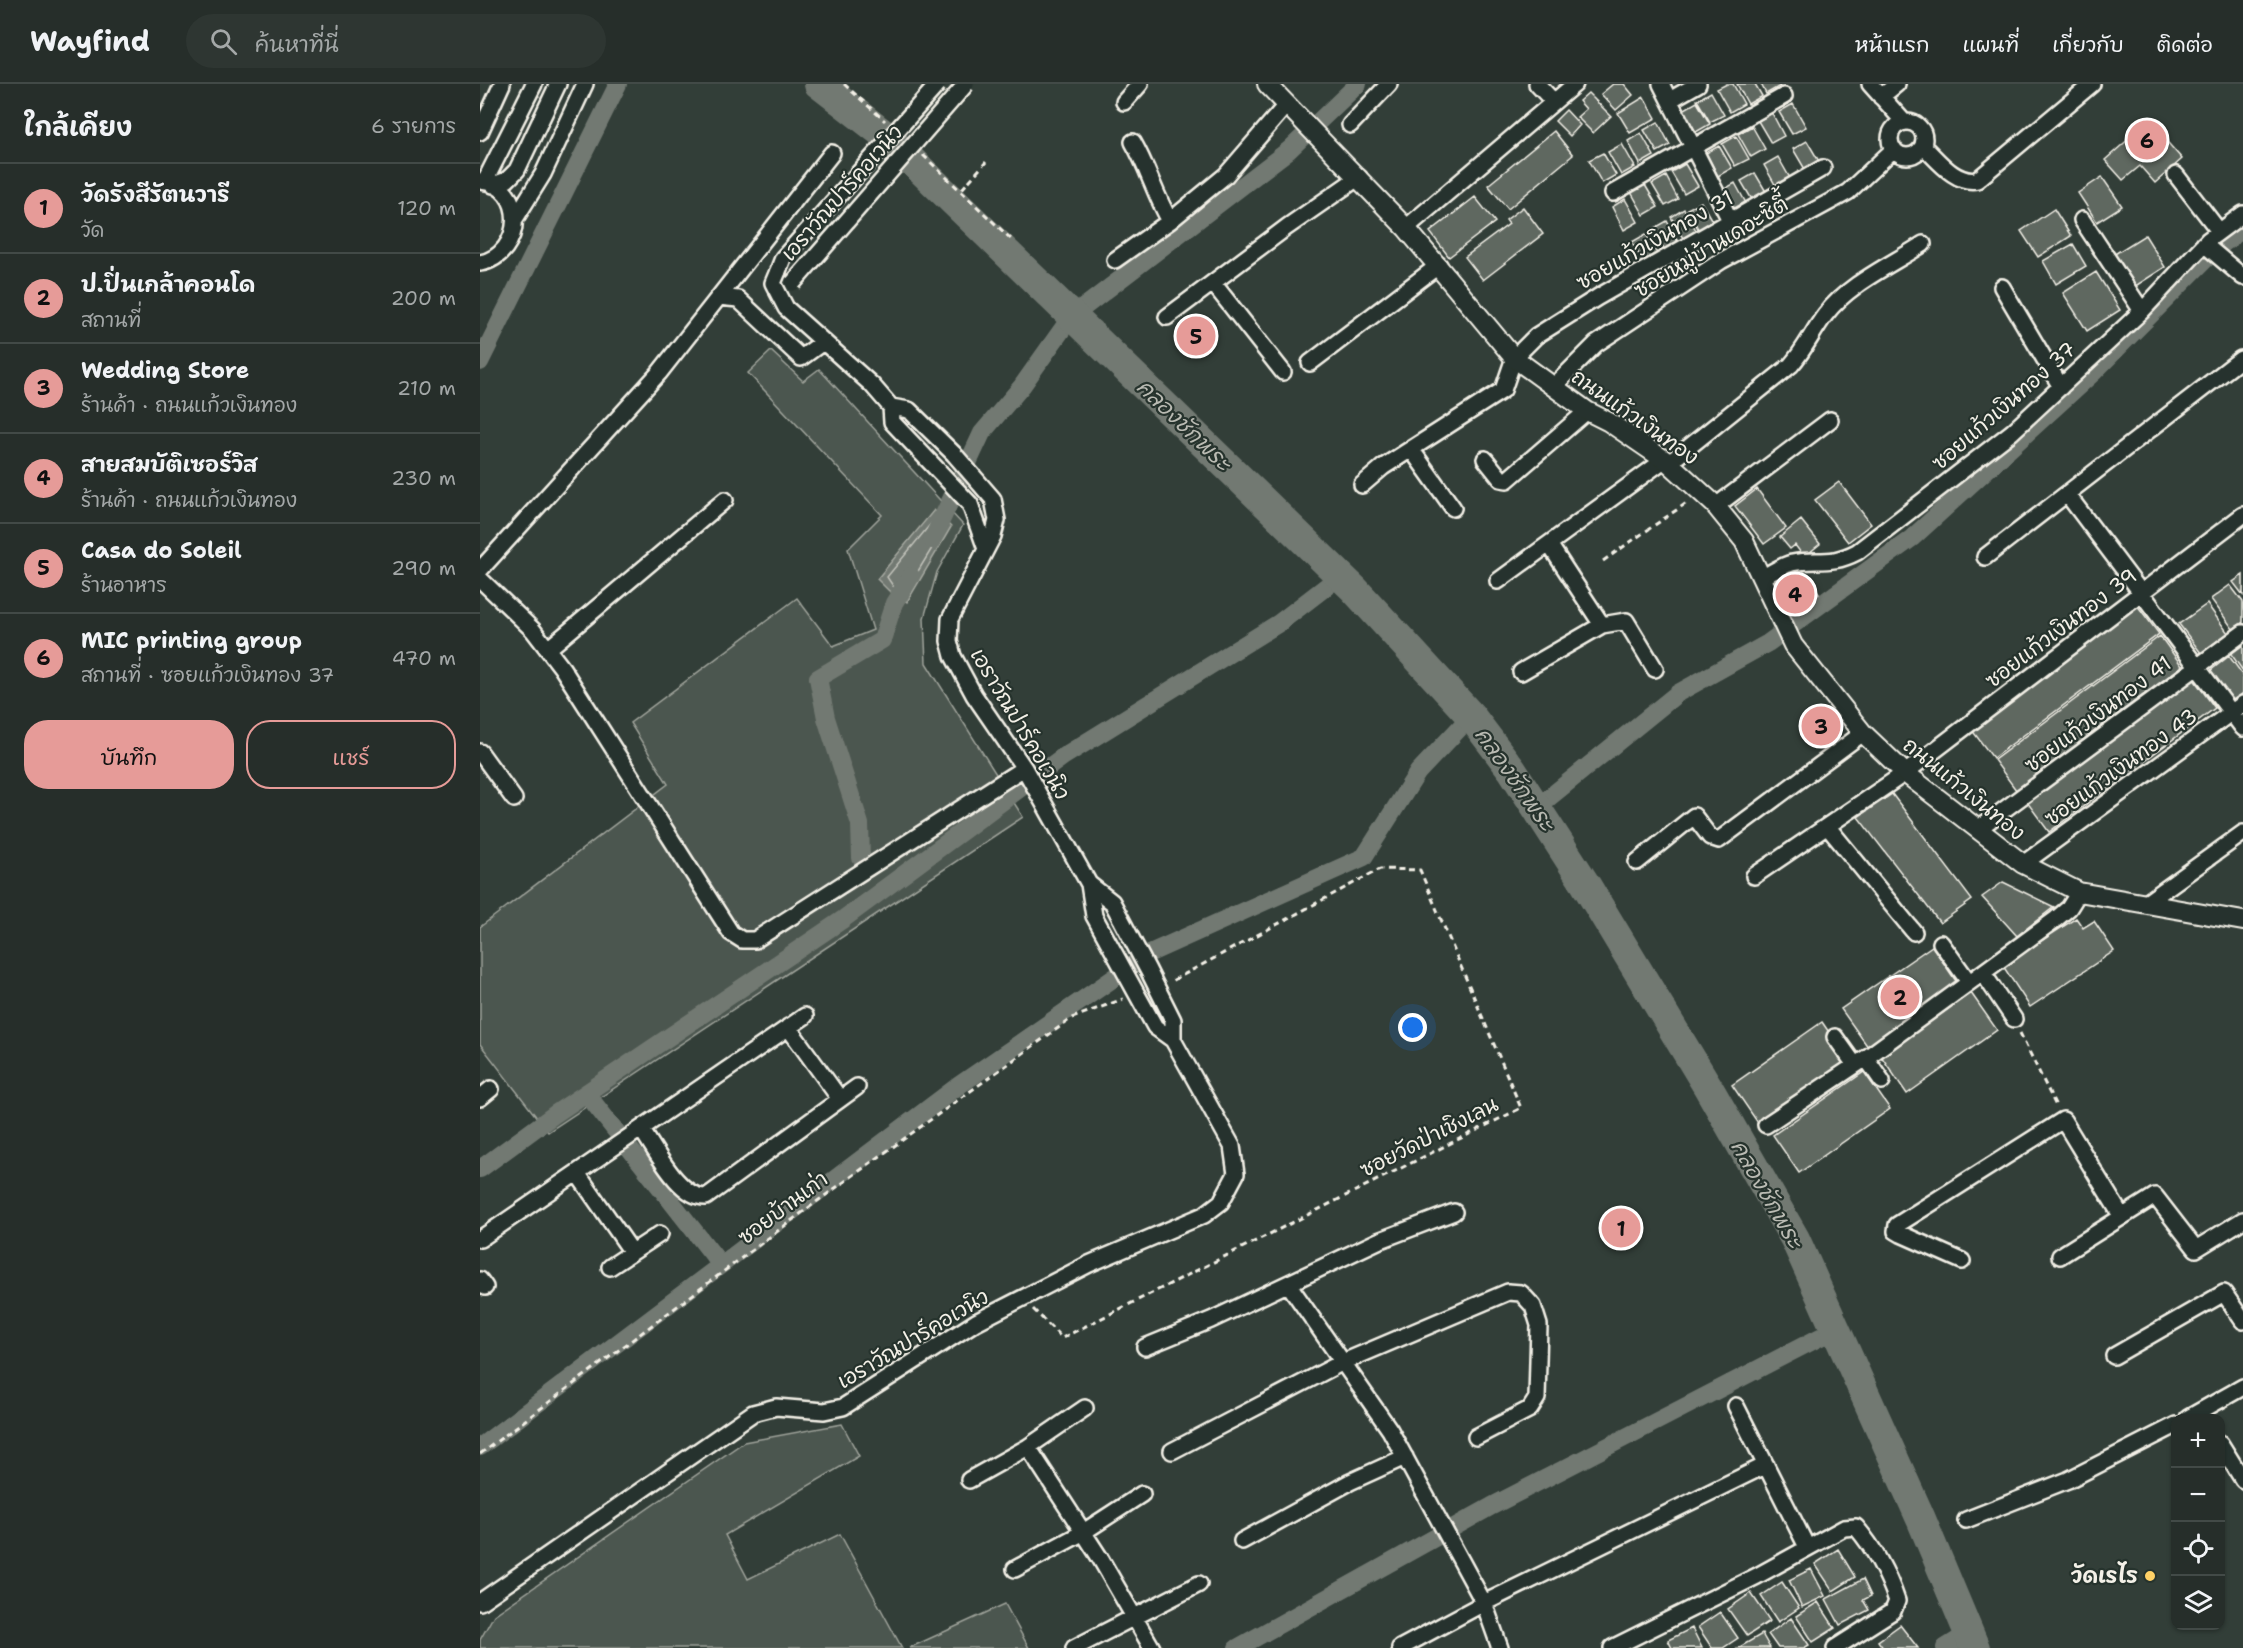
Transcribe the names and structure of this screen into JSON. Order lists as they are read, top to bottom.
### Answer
{
  "streets": {
    "street": [
      "เอราวัณปาร์คอเวนิว",
      "ซอยแก้วเงินทอง 31",
      "ซอยหมู่บ้านเดอะซิตี้",
      "ซอยแก้วเงินทอง 37",
      "ถนนแก้วเงินทอง",
      "ซอยแก้วเงินทอง 39",
      "ซอยแก้วเงินทอง 41",
      "ซอยแก้วเงินทอง 43"
    ],
    "path": ["ซอยวัดป่าเชิงเลน", "ซอยบ้านเก่า"]
  },
  "crossings": [
    ["เอราวัณปาร์คอเวนิว", "ซอยวัดป่าเชิงเลน"],
    ["ซอยแก้วเงินทอง 31", "ถนนแก้วเงินทอง"],
    ["ซอยหมู่บ้านเดอะซิตี้", "ถนนแก้วเงินทอง"],
    ["ซอยแก้วเงินทอง 37", "ถนนแก้วเงินทอง"],
    ["ถนนแก้วเงินทอง", "ซอยแก้วเงินทอง 39"],
    ["ถนนแก้วเงินทอง", "ซอยแก้วเงินทอง 41"],
    ["ถนนแก้วเงินทอง", "ซอยแก้วเงินทอง 43"]
  ],
  "water": ["คลองชักพระ"],
  "places": ["วัดเรไร"],
  "page": {
    "header": "Wayfind",
    "search": "ค้นหาที่นี่",
    "nav": [
      "หน้าแรก",
      "แผนที่",
      "เกี่ยวกับ",
      "ติดต่อ"
    ],
    "heading": ["ใกล้เคียง", "6 รายการ"],
    "pins": [
      "6",
      "5",
      "4",
      "3",
      "2",
      "1"
    ],
    "list": [
      {
        "mark": "1",
        "name": "วัดรังสีรัตนวารี",
        "note": "วัด",
        "value": "120 m"
      },
      {
        "mark": "2",
        "name": "ป.ปิ่นเกล้าคอนโด",
        "note": "สถานที่",
        "value": "200 m"
      },
      {
        "mark": "3",
        "name": "Wedding Store",
        "note": "ร้านค้า · ถนนแก้วเงินทอง",
        "value": "210 m"
      },
      {
        "mark": "4",
        "name": "สายสมบัติเซอร์วิส",
        "note": "ร้านค้า · ถนนแก้วเงินทอง",
        "value": "230 m"
      },
      {
        "mark": "5",
        "name": "Casa do Soleil",
        "note": "ร้านอาหาร",
        "value": "290 m"
      },
      {
        "mark": "6",
        "name": "MIC printing group",
        "note": "สถานที่ · ซอยแก้วเงินทอง 37",
        "value": "470 m"
      }
    ],
    "buttons": ["บันทึก", "แชร์"],
    "map_buttons": ["+", "−"]
  }
}
